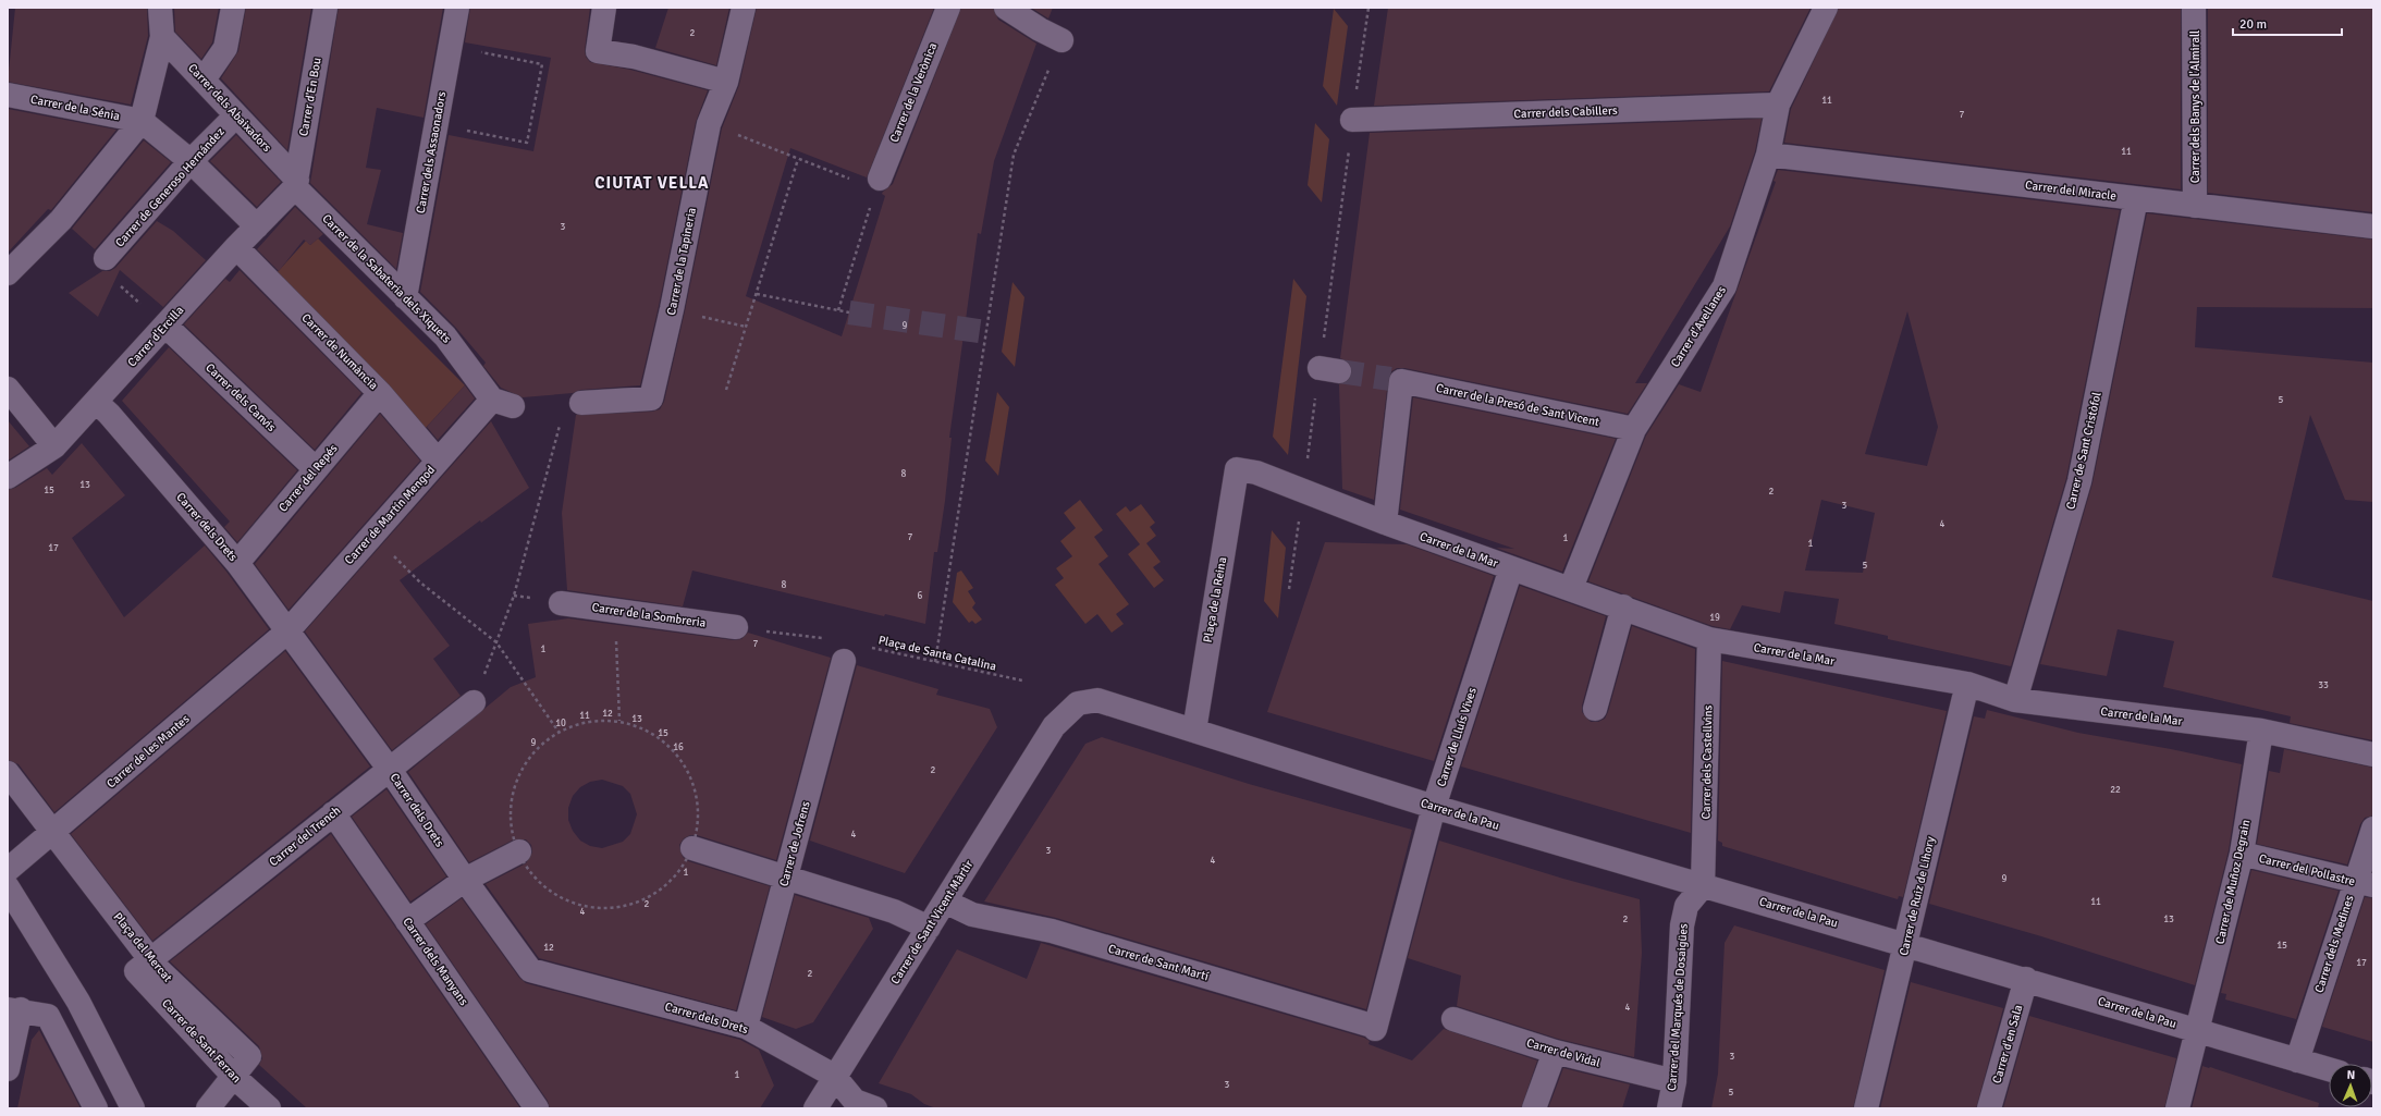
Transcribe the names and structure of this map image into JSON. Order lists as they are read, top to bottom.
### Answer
{
  "streets": {
    "street": [
      "Carrer de la Verònica",
      "Carrer d'En Bou",
      "Carrer dels Banys de l'Almirall",
      "Carrer de la Sénia",
      "Carrer dels Abaixadors",
      "Carrer dels Cabillers",
      "Carrer dels Assaonadors",
      "Carrer de Generoso Hernández",
      "Carrer del Miracle",
      "Carrer de la Tapineria",
      "Carrer de la Sabateria dels Xiquets",
      "Carrer d'Avellanes",
      "Carrer d'Ercilla",
      "Carrer de Numància",
      "Carrer dels Canvis",
      "Carrer de la Presó de Sant Vicent",
      "Carrer de Sant Cristòfol",
      "Carrer del Repés",
      "Carrer de Martín Mengod",
      "Carrer dels Drets",
      "Carrer de la Mar",
      "Plaça de la Reina",
      "Carrer de la Sombreria",
      "Carrer de Lluís Vives",
      "Carrer de les Mantes",
      "Carrer dels Castellvins",
      "Carrer de la Pau",
      "Carrer del Trench",
      "Carrer de Jofrens",
      "Carrer del Pollastre",
      "Carrer de Muñoz Degrain",
      "Carrer de Ruiz de Lihory",
      "Carrer de Sant Vicent Màrtir",
      "Carrer dels Medines",
      "Plaça del Mercat",
      "Carrer dels Manyans",
      "Carrer de Sant Martí",
      "Carrer del Marqués de Dosaigües",
      "Carrer de Sant Ferran",
      "Carrer d'en Sala",
      "Carrer de Vidal"
    ],
    "path": ["Plaça de Santa Catalina"]
  },
  "crossings": [
    ["Carrer d'En Bou", "Carrer dels Abaixadors"],
    ["Carrer d'En Bou", "Carrer de la Sabateria dels Xiquets"],
    ["Carrer d'En Bou", "Carrer d'Ercilla"],
    ["Carrer dels Banys de l'Almirall", "Carrer del Miracle"],
    ["Carrer dels Abaixadors", "Carrer de Generoso Hernández"],
    ["Carrer dels Abaixadors", "Carrer de la Sabateria dels Xiquets"],
    ["Carrer dels Abaixadors", "Carrer d'Ercilla"],
    ["Carrer dels Cabillers", "Carrer d'Avellanes"],
    ["Carrer dels Assaonadors", "Carrer de la Sabateria dels Xiquets"],
    ["Carrer del Miracle", "Carrer d'Avellanes"],
    ["Carrer del Miracle", "Carrer de Sant Cristòfol"],
    ["Carrer de la Sabateria dels Xiquets", "Carrer d'Ercilla"],
    ["Carrer de la Sabateria dels Xiquets", "Carrer de Martín Mengod"],
    ["Carrer d'Avellanes", "Carrer de la Presó de Sant Vicent"],
    ["Carrer d'Avellanes", "Carrer de la Mar"],
    ["Carrer d'Ercilla", "Carrer de Numància"],
    ["Carrer d'Ercilla", "Carrer dels Canvis"],
    ["Carrer d'Ercilla", "Carrer dels Drets"],
    ["Carrer de Numància", "Carrer del Repés"],
    ["Carrer de Numància", "Carrer de Martín Mengod"],
    ["Carrer dels Canvis", "Carrer del Repés"],
    ["Carrer de la Presó de Sant Vicent", "Carrer de la Mar"],
    ["Carrer de Sant Cristòfol", "Carrer de la Mar"],
    ["Carrer del Repés", "Carrer dels Drets"],
    ["Carrer de Martín Mengod", "Carrer dels Drets"],
    ["Carrer de Martín Mengod", "Carrer de les Mantes"],
    ["Carrer dels Drets", "Carrer de les Mantes"],
    ["Carrer dels Drets", "Carrer del Trench"],
    ["Carrer dels Drets", "Carrer de Jofrens"],
    ["Carrer dels Drets", "Carrer de Sant Vicent Màrtir"],
    ["Carrer de la Mar", "Plaça de la Reina"],
    ["Carrer de la Mar", "Carrer de Lluís Vives"],
    ["Carrer de la Mar", "Carrer dels Castellvins"],
    ["Carrer de la Mar", "Carrer de Muñoz Degrain"],
    ["Carrer de la Mar", "Carrer de Ruiz de Lihory"],
    ["Plaça de la Reina", "Carrer de la Pau"],
    ["Plaça de la Reina", "Carrer de Sant Vicent Màrtir"],
    ["Carrer de Lluís Vives", "Carrer de la Pau"],
    ["Carrer de Lluís Vives", "Carrer de Sant Martí"],
    ["Carrer de les Mantes", "Plaça del Mercat"],
    ["Carrer dels Castellvins", "Carrer de la Pau"],
    ["Carrer dels Castellvins", "Carrer del Marqués de Dosaigües"],
    ["Carrer de la Pau", "Carrer de Muñoz Degrain"],
    ["Carrer de la Pau", "Carrer de Ruiz de Lihory"],
    ["Carrer de la Pau", "Carrer de Sant Vicent Màrtir"],
    ["Carrer de la Pau", "Carrer dels Medines"],
    ["Carrer de la Pau", "Carrer del Marqués de Dosaigües"],
    ["Carrer de la Pau", "Carrer d'en Sala"],
    ["Carrer del Trench", "Plaça del Mercat"],
    ["Carrer del Trench", "Carrer dels Manyans"],
    ["Carrer del Trench", "Carrer de Sant Ferran"],
    ["Carrer del Pollastre", "Carrer de Muñoz Degrain"],
    ["Carrer del Pollastre", "Carrer dels Medines"],
    ["Carrer de Sant Vicent Màrtir", "Carrer de Sant Martí"],
    ["Plaça del Mercat", "Carrer de Sant Ferran"],
    ["Carrer del Marqués de Dosaigües", "Carrer de Vidal"]
  ],
  "districts": ["CIUTAT VELLA"],
  "house_numbers": [
    "2",
    "11",
    "7",
    "11",
    "3",
    "9",
    "5",
    "8",
    "13",
    "15",
    "2",
    "3",
    "4",
    "7",
    "1",
    "1",
    "17",
    "5",
    "8",
    "6",
    "19",
    "7",
    "1",
    "33",
    "12",
    "11",
    "13",
    "10",
    "15",
    "9",
    "16",
    "2",
    "22",
    "4",
    "3",
    "4",
    "1",
    "9",
    "11",
    "2",
    "4",
    "2",
    "13",
    "15",
    "12",
    "17",
    "2",
    "4",
    "3",
    "1",
    "3",
    "5"
  ],
  "scale_bar": "20 m",
  "north": "top"
}
